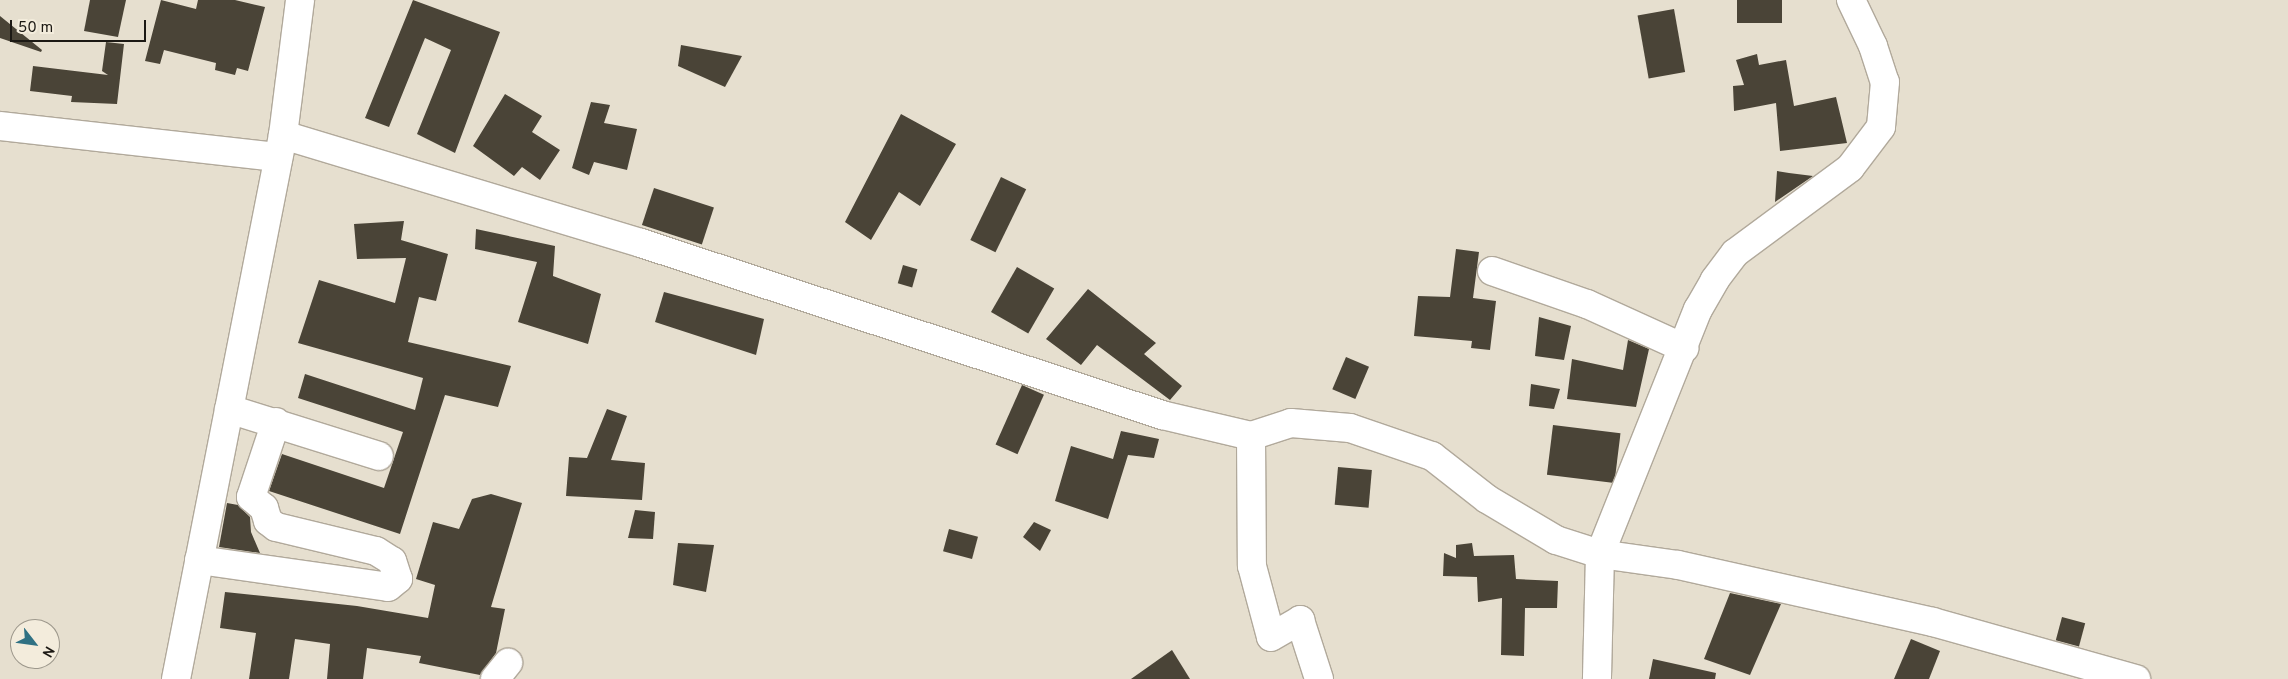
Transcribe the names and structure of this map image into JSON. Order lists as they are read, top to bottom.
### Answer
{
  "scale_bar": "50 m",
  "north": "bottom right"
}
